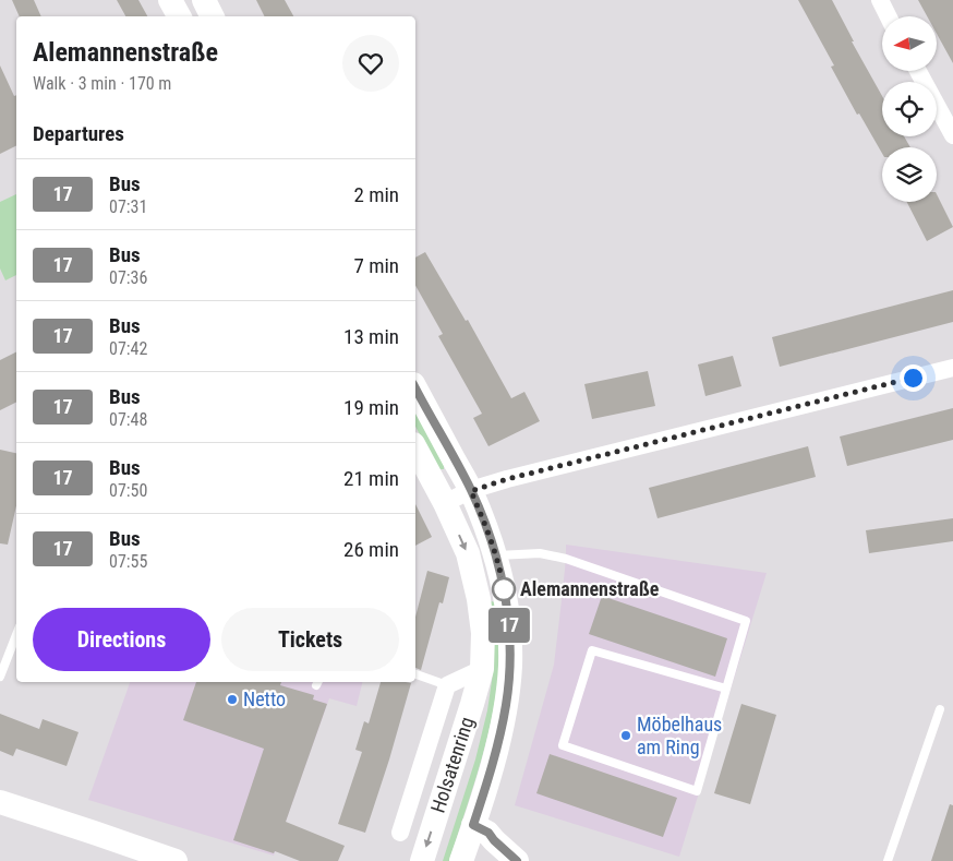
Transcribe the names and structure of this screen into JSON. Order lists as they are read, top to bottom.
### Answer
{
  "streets": {
    "main road": ["Holsatenring"]
  },
  "places": ["Alemannenstraße", "Netto", "Möbelhaus am Ring"],
  "lines": ["bus line 17"],
  "north": "left",
  "page": {
    "on_map": "17",
    "heading": [
      ["Alemannenstraße", "Walk · 3 min · 170 m"],
      "Departures"
    ],
    "list": [
      {
        "mark": "17",
        "name": "Bus",
        "note": "07:31",
        "value": "2 min"
      },
      {
        "mark": "17",
        "name": "Bus",
        "note": "07:36",
        "value": "7 min"
      },
      {
        "mark": "17",
        "name": "Bus",
        "note": "07:42",
        "value": "13 min"
      },
      {
        "mark": "17",
        "name": "Bus",
        "note": "07:48",
        "value": "19 min"
      },
      {
        "mark": "17",
        "name": "Bus",
        "note": "07:50",
        "value": "21 min"
      },
      {
        "mark": "17",
        "name": "Bus",
        "note": "07:55",
        "value": "26 min"
      }
    ],
    "buttons": ["Directions", "Tickets"]
  }
}
